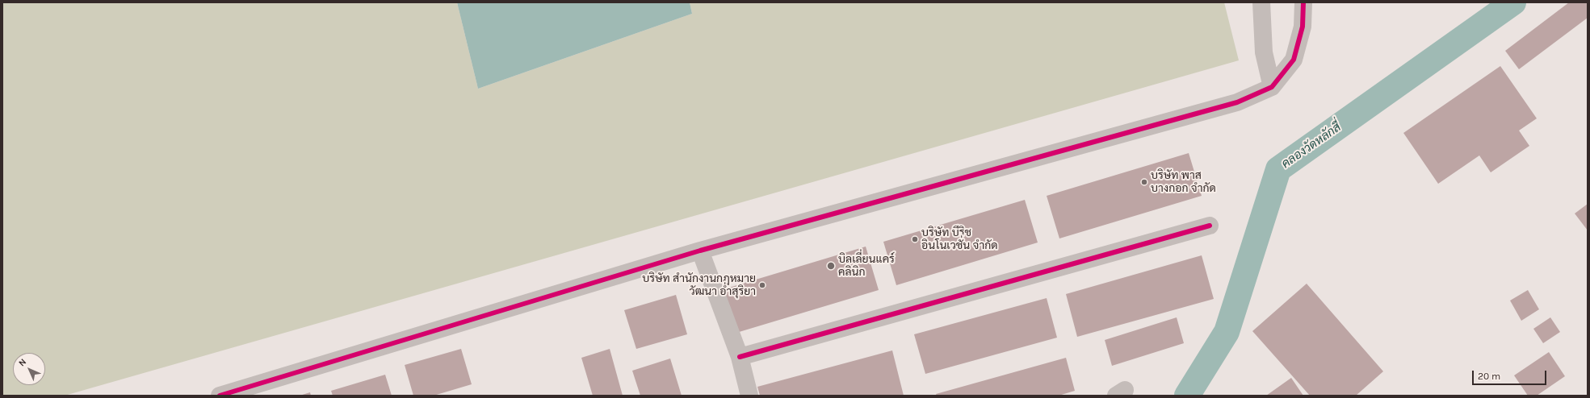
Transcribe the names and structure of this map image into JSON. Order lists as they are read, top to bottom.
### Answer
{
  "water": ["คลองวัดหลักสี่"],
  "places": [
    "บริษัท พาส บางกอก จำกัด",
    "บริษัท บีริช อินโนเวชั่น จำกัด",
    "บิลเลี่ยนแคร์ คลินิก",
    "บริษัท สำนักงานกฎหมาย วัฒนา อ่ำสุริยา"
  ],
  "scale_bar": "20 m",
  "north": "top left"
}
